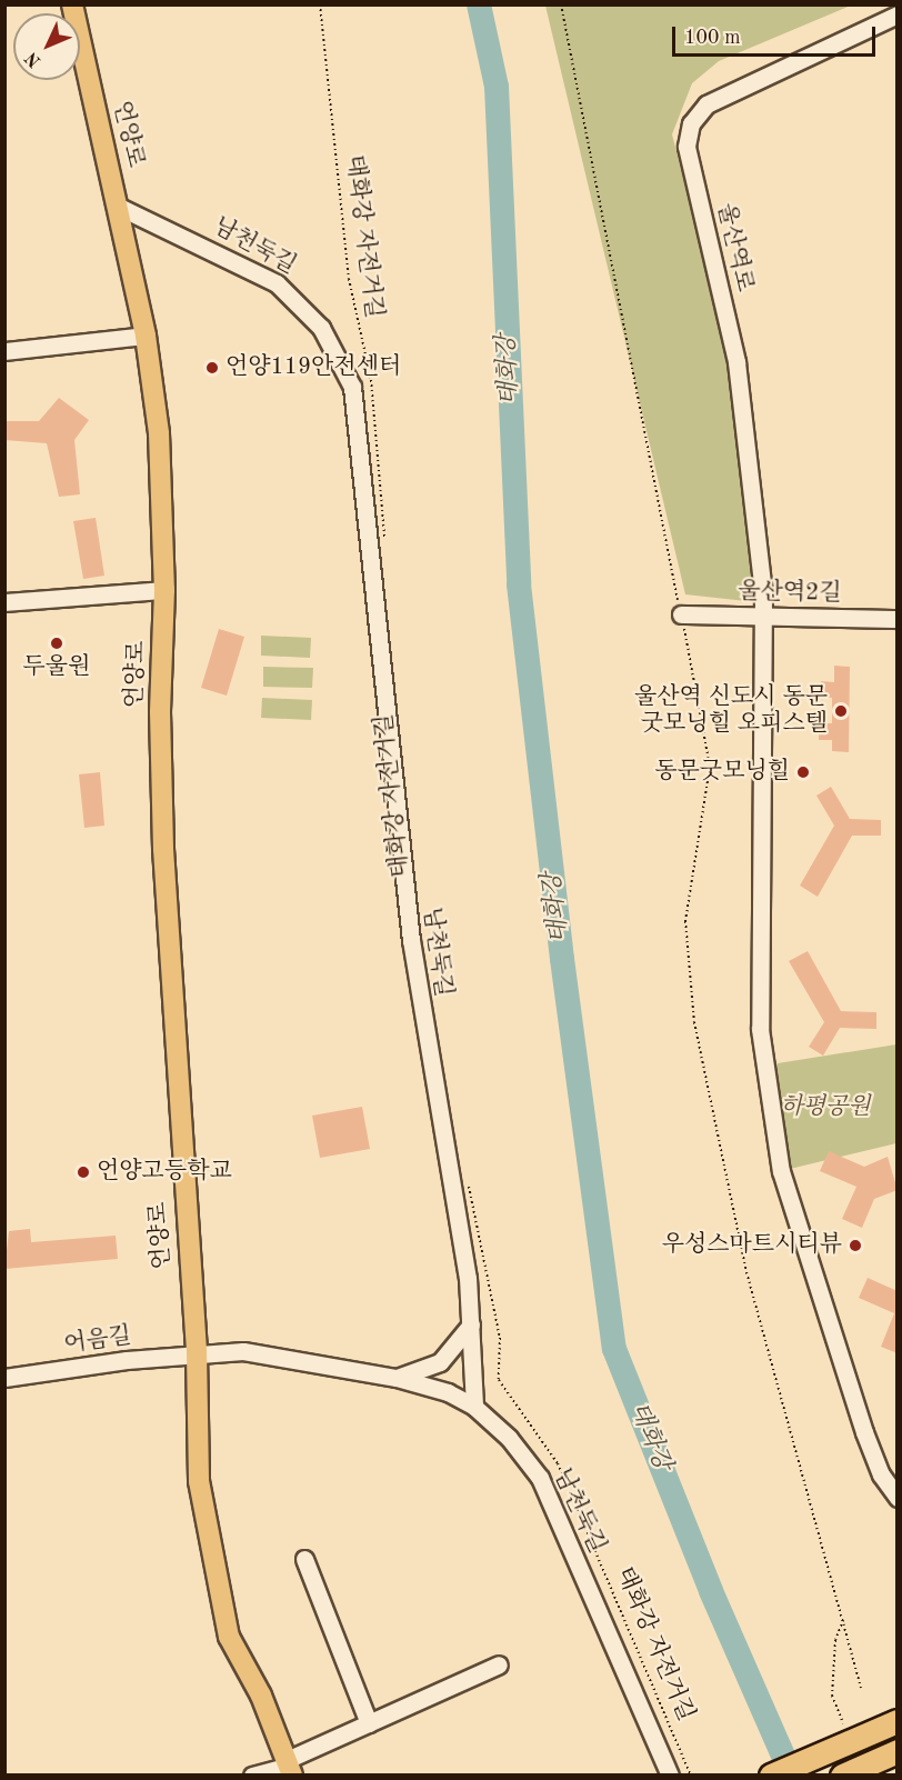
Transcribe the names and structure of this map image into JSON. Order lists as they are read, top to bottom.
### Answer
{
  "streets": {
    "main road": ["언양로"],
    "street": [
      "남천둑길",
      "울산역로",
      "울산역2길",
      "어음길"
    ],
    "path": ["태화강 자전거길"]
  },
  "crossings": [
    ["언양로", "남천둑길"],
    ["언양로", "어음길"],
    ["울산역로", "울산역2길"]
  ],
  "water": ["태화강"],
  "parks": ["하평공원"],
  "places": [
    "언양119안전센터",
    "두울원",
    "울산역 신도시 동문 굿모닝힐 오피스텔",
    "동문굿모닝힐",
    "언양고등학교",
    "우성스마트시티뷰"
  ],
  "scale_bar": "100 m",
  "north": "bottom left"
}
